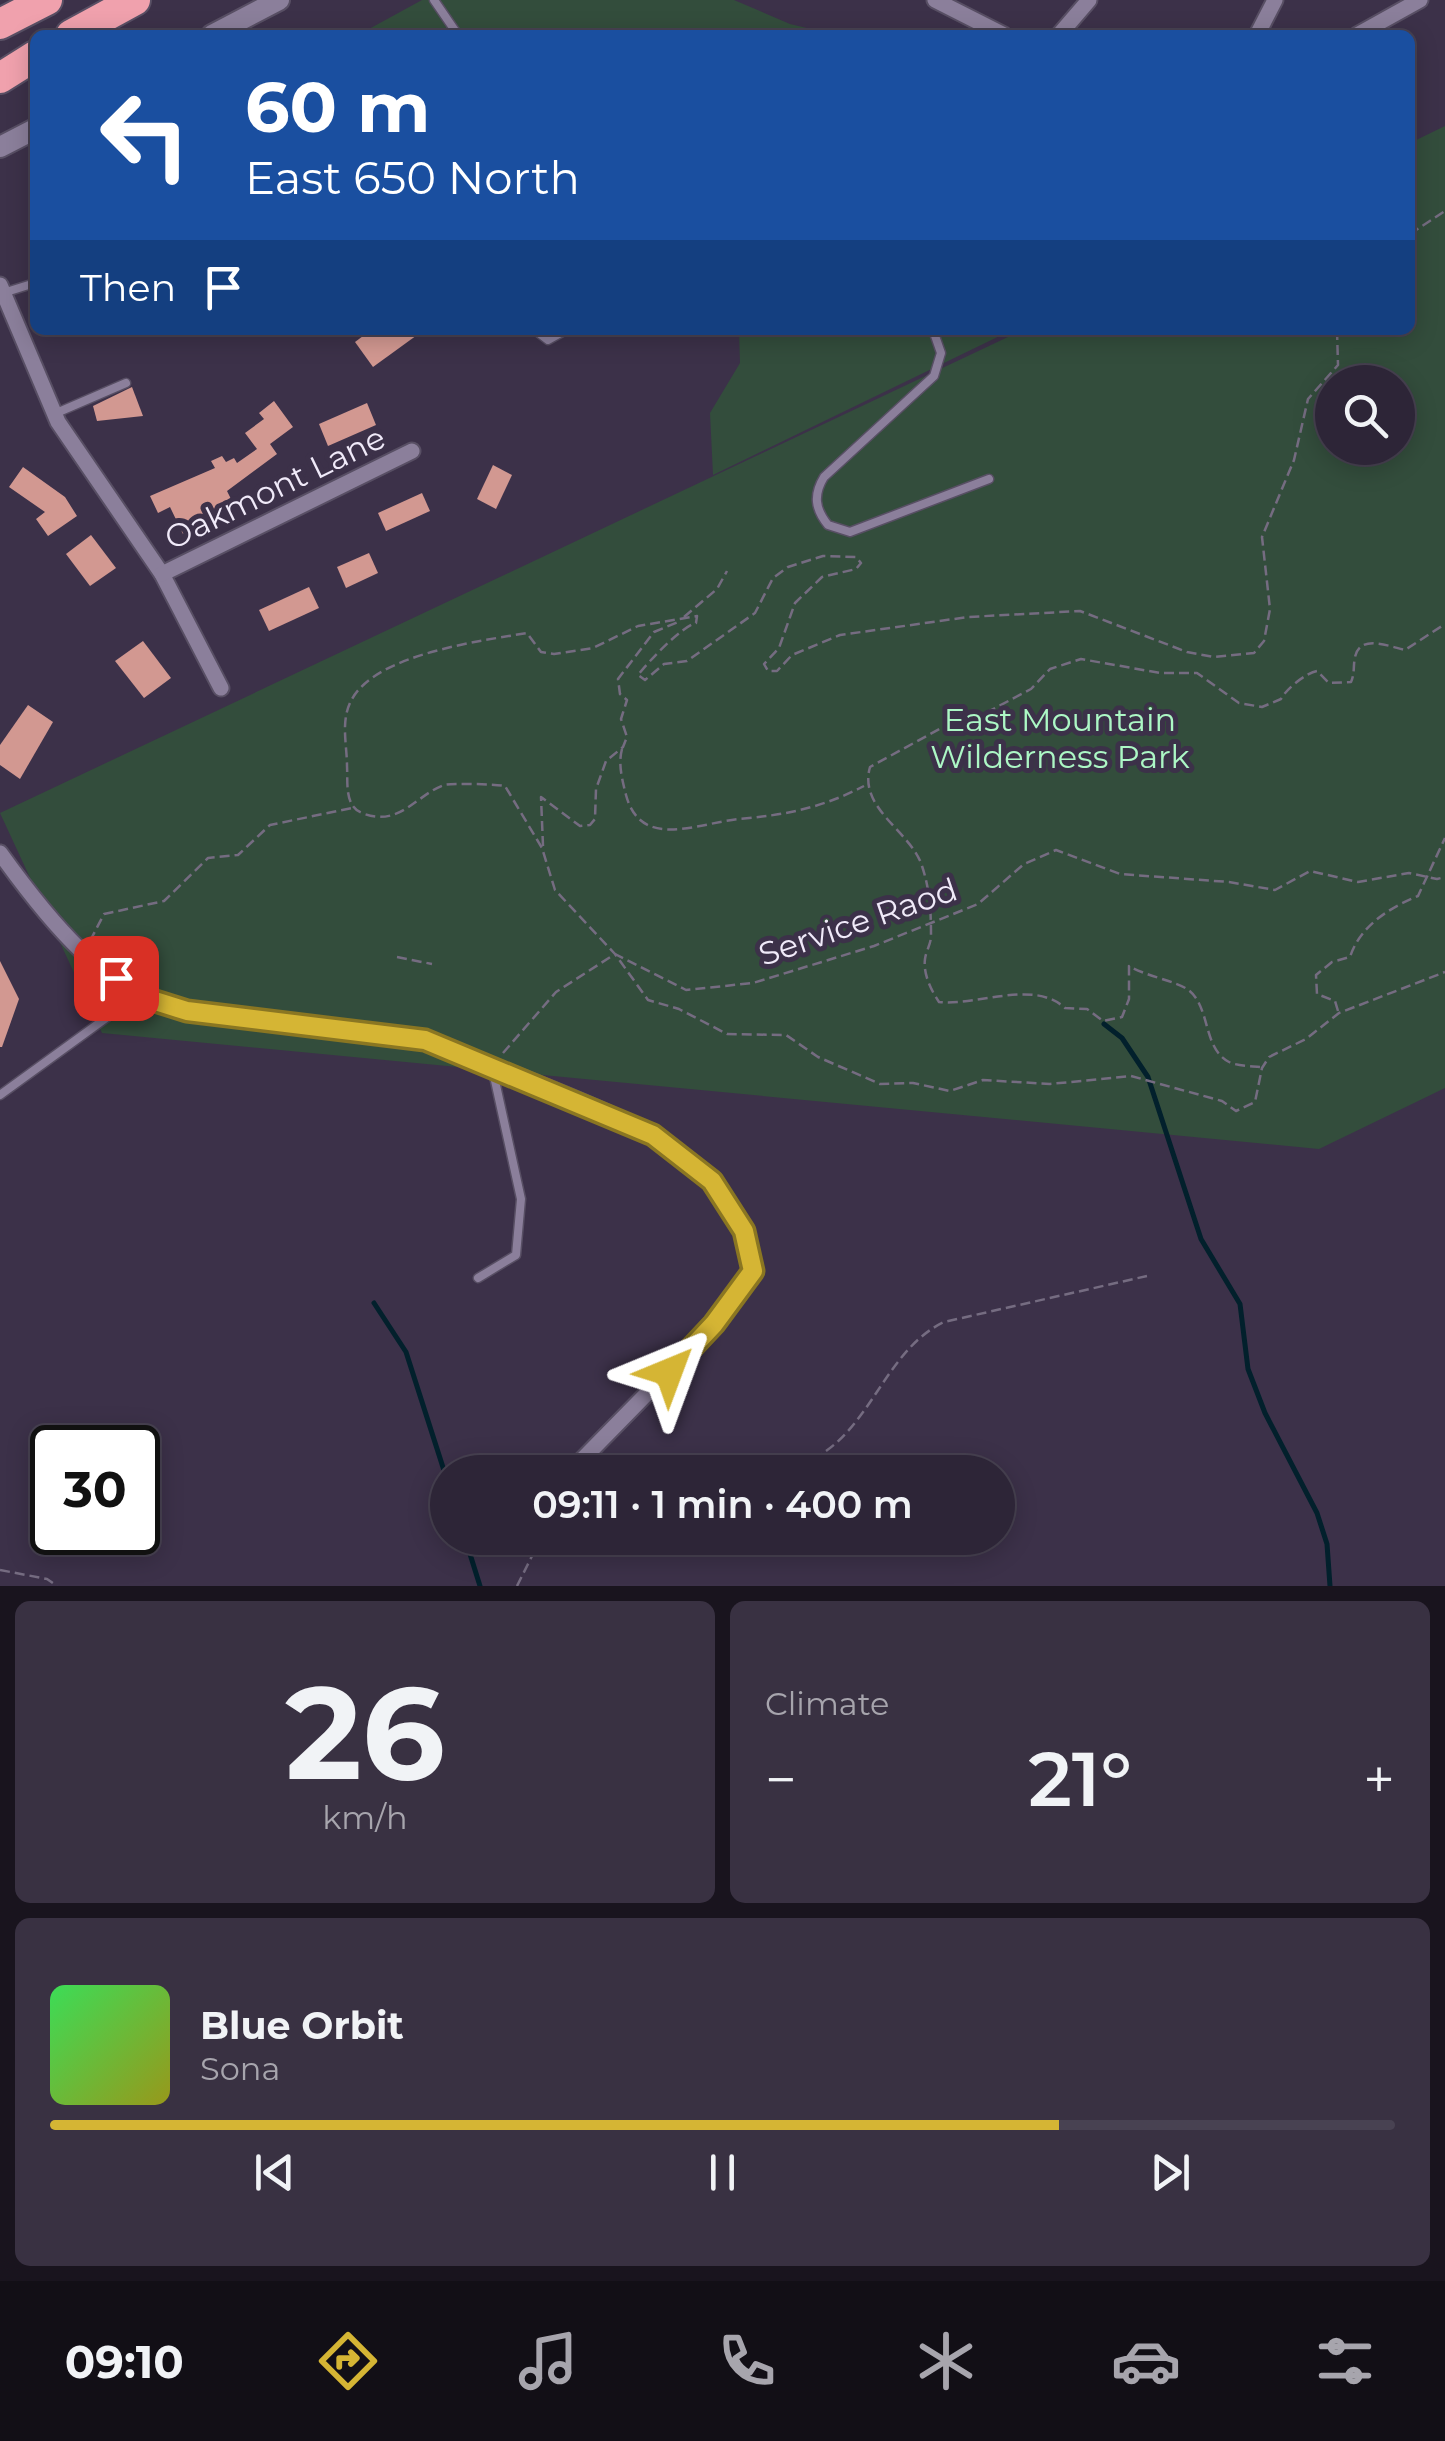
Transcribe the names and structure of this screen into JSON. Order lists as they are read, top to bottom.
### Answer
{
  "streets": {
    "street": ["Oakmont Lane"],
    "path": ["Service Raod"]
  },
  "parks": ["East Mountain Wilderness Park"],
  "page": {
    "turn": ["60 m", "East 650 North"],
    "then": "Then",
    "limit": "30",
    "trip": "09:11 · 1 min · 400 m",
    "tile": [
      ["26", "km/h"],
      "Climate"
    ],
    "heat": ["−", "21°", "+"],
    "song": ["Blue Orbit", "Sona"],
    "tabs": "09:10"
  }
}
